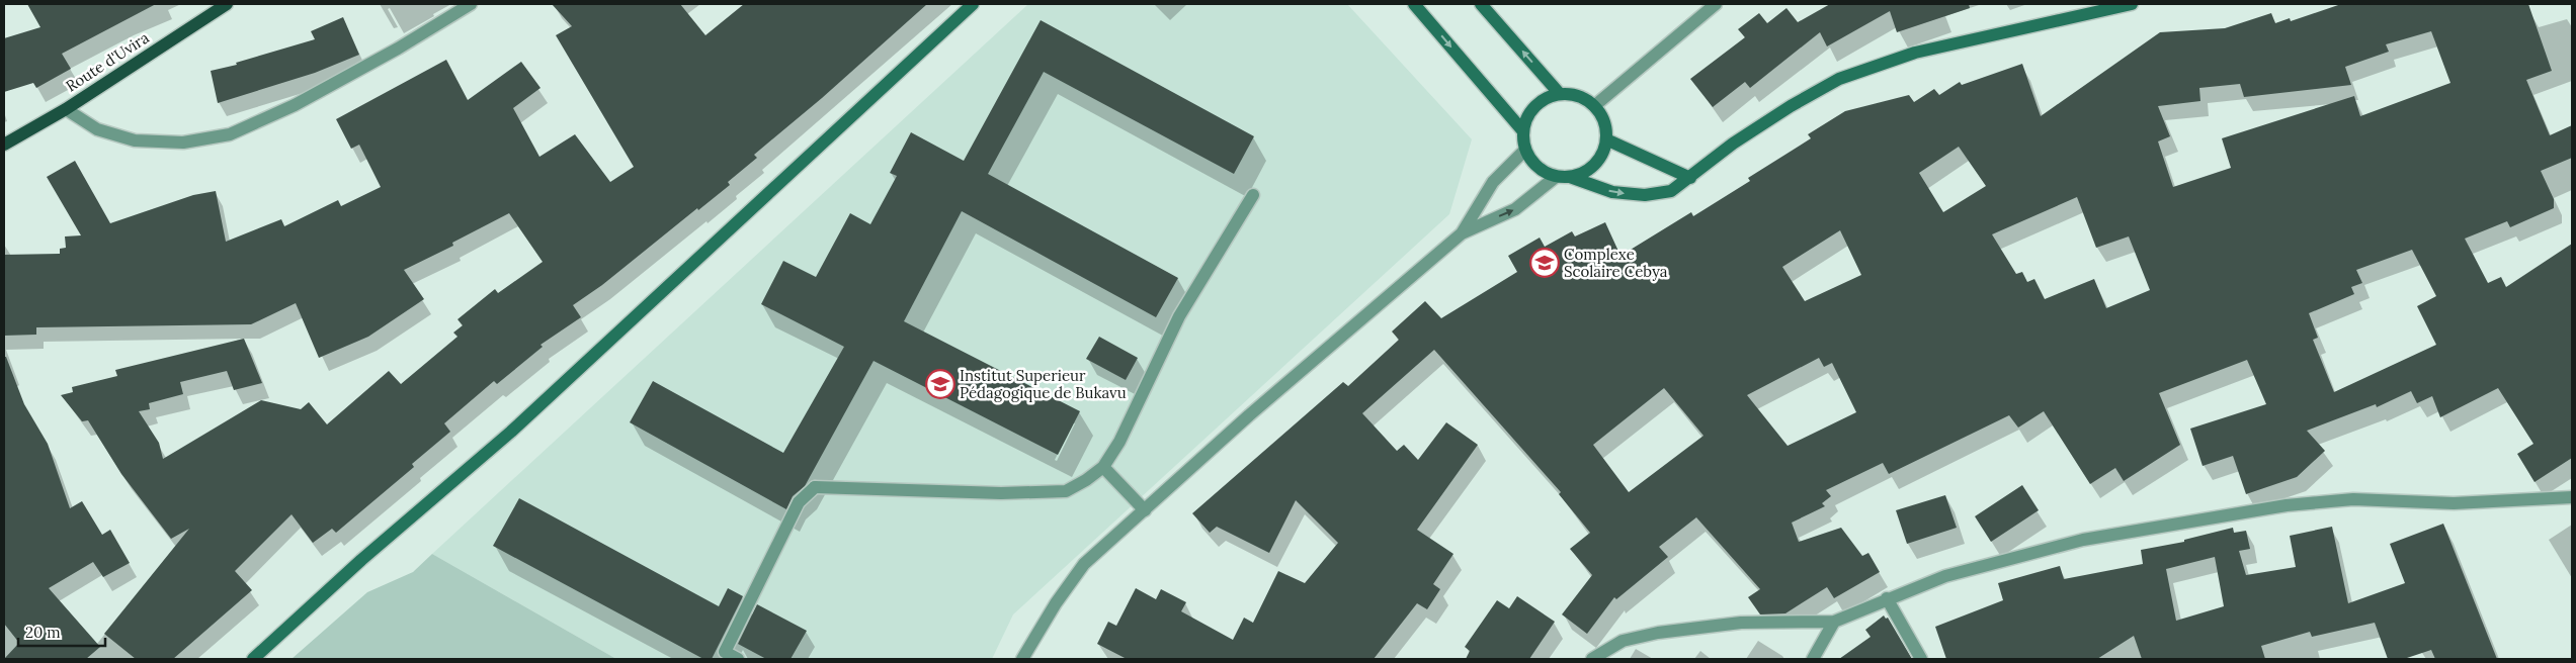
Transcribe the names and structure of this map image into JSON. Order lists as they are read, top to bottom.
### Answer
{
  "streets": {
    "main road": ["Route d'Uvira"]
  },
  "places": {
    "school or university": ["Complexe Scolaire Cebya", "Institut Superieur Pédagogique de Bukavu"]
  },
  "scale_bar": "20 m"
}
